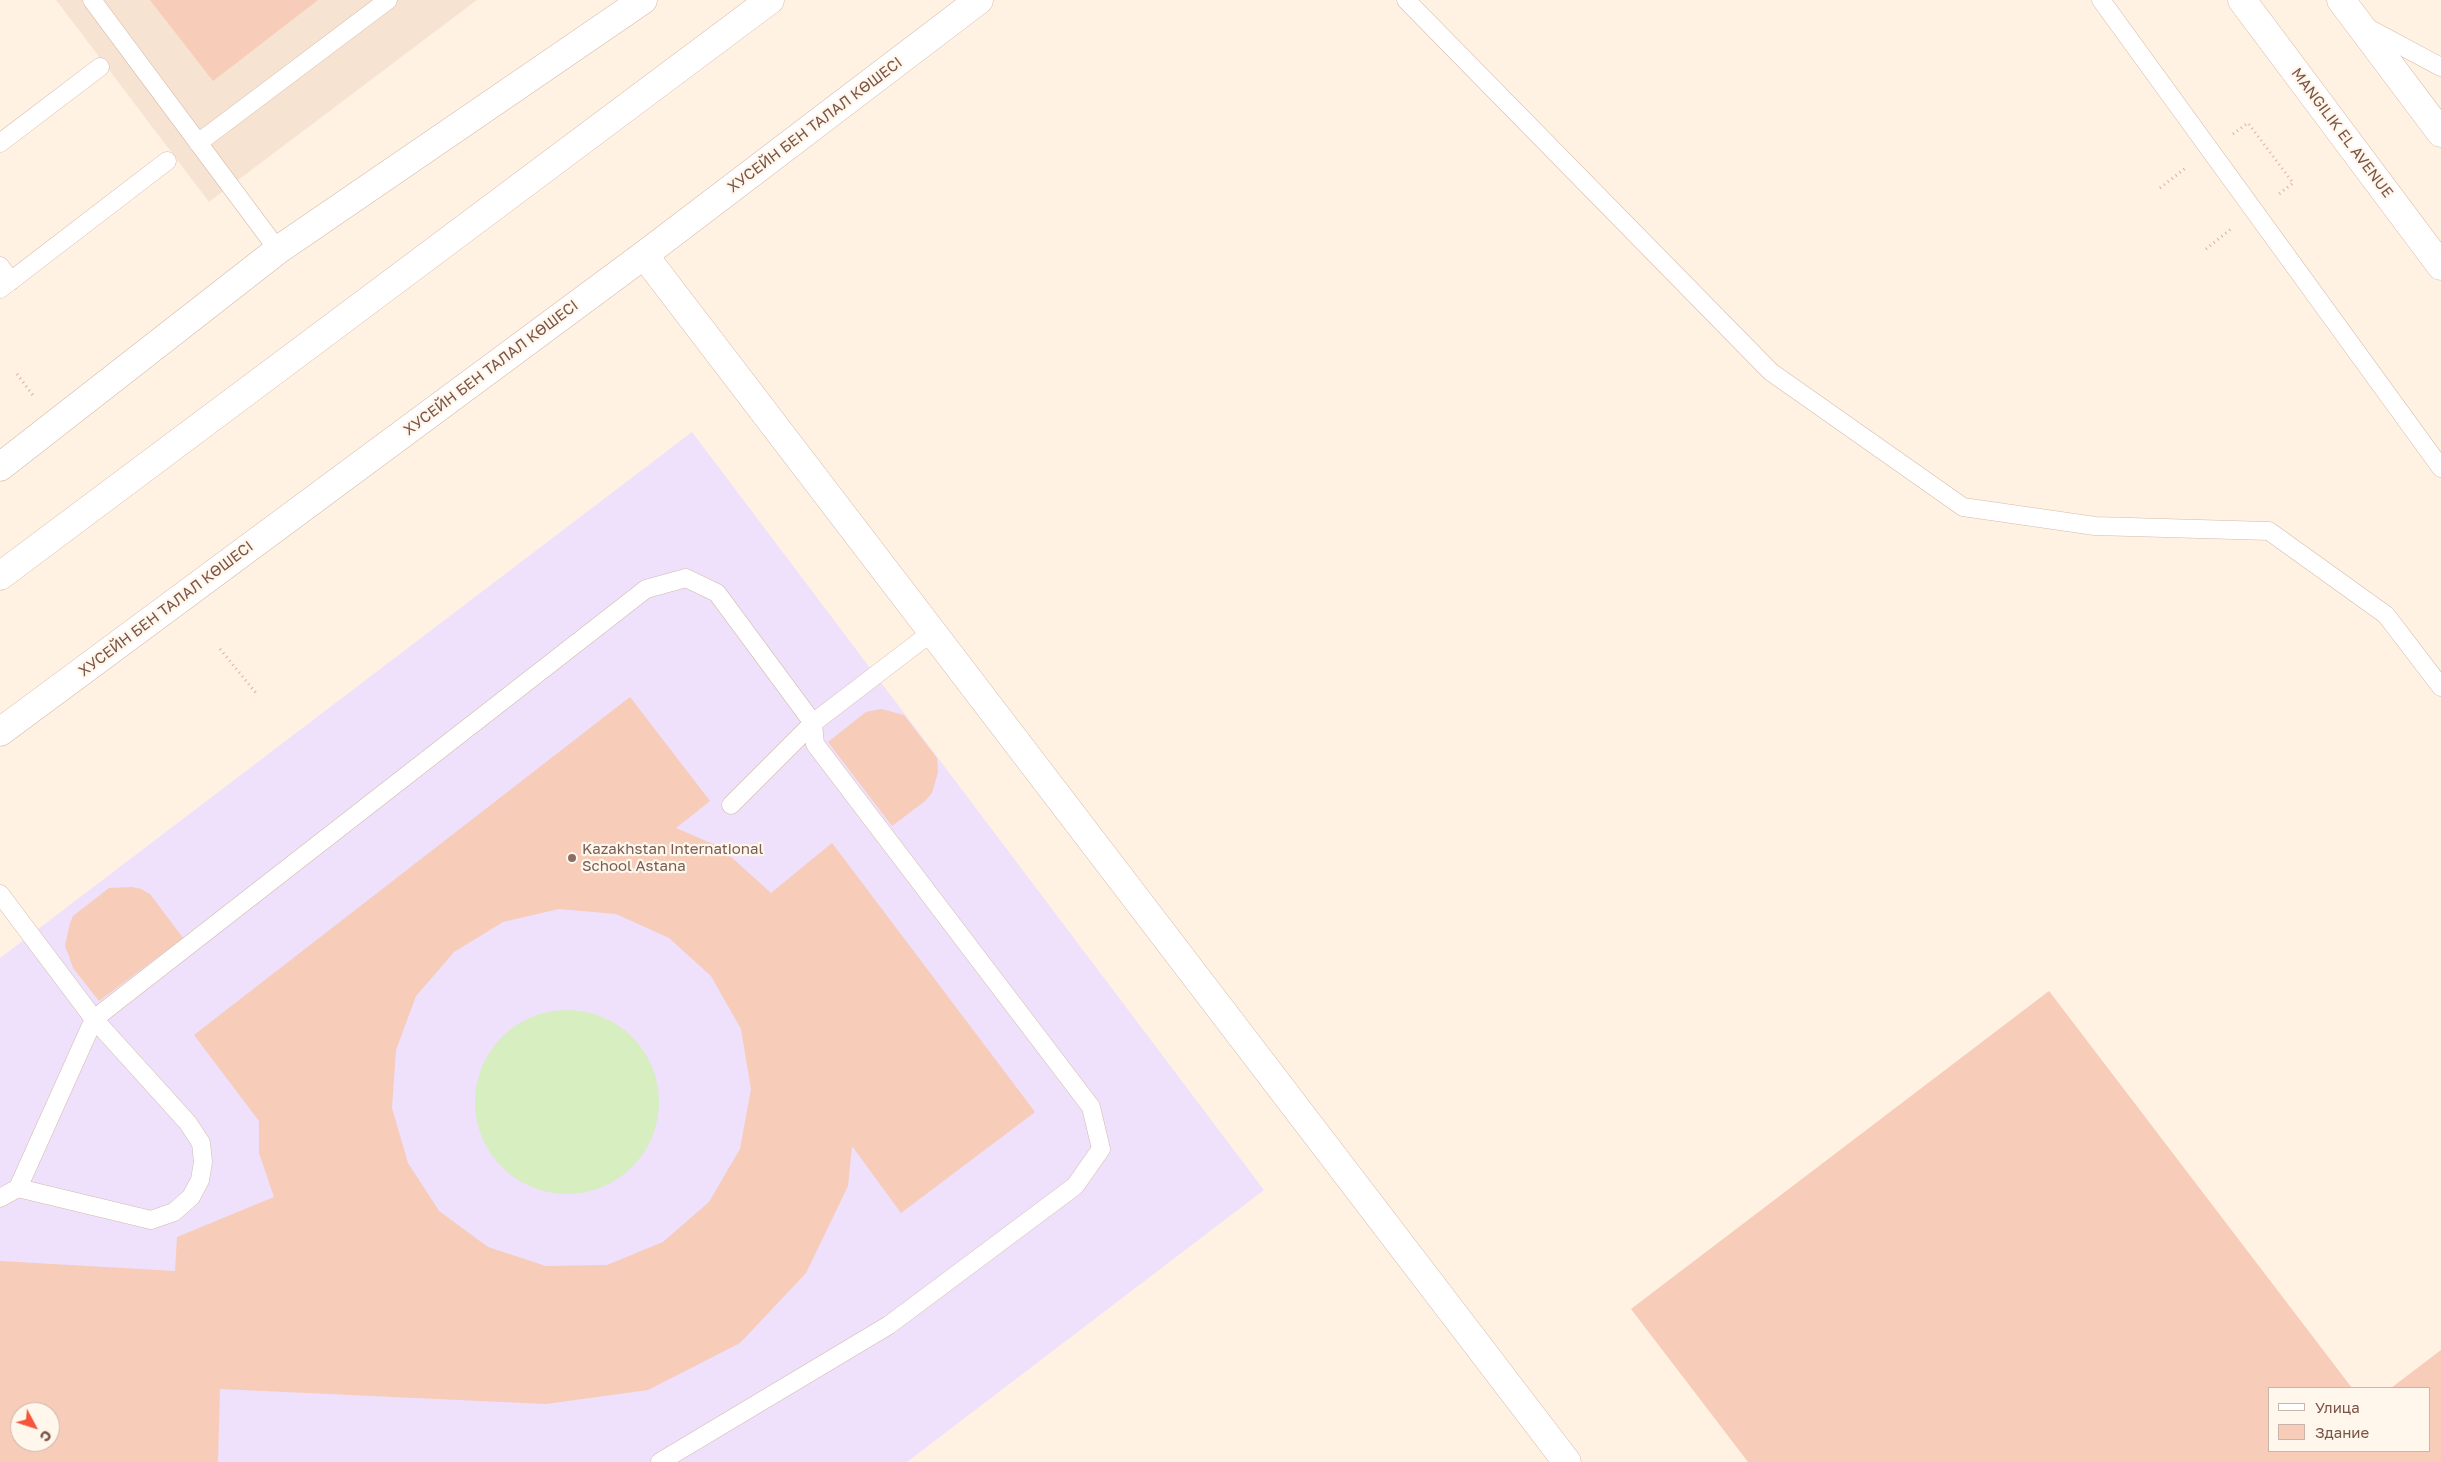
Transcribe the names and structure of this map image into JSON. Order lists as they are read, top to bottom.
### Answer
{
  "streets": {
    "street": ["ХУСЕЙН БЕН ТАЛАЛ КӨШЕСІ", "MANGILIK EL AVENUE"]
  },
  "places": ["Kazakhstan International School Astana"],
  "legend": ["Улица", "Здание"],
  "north": "bottom right"
}
